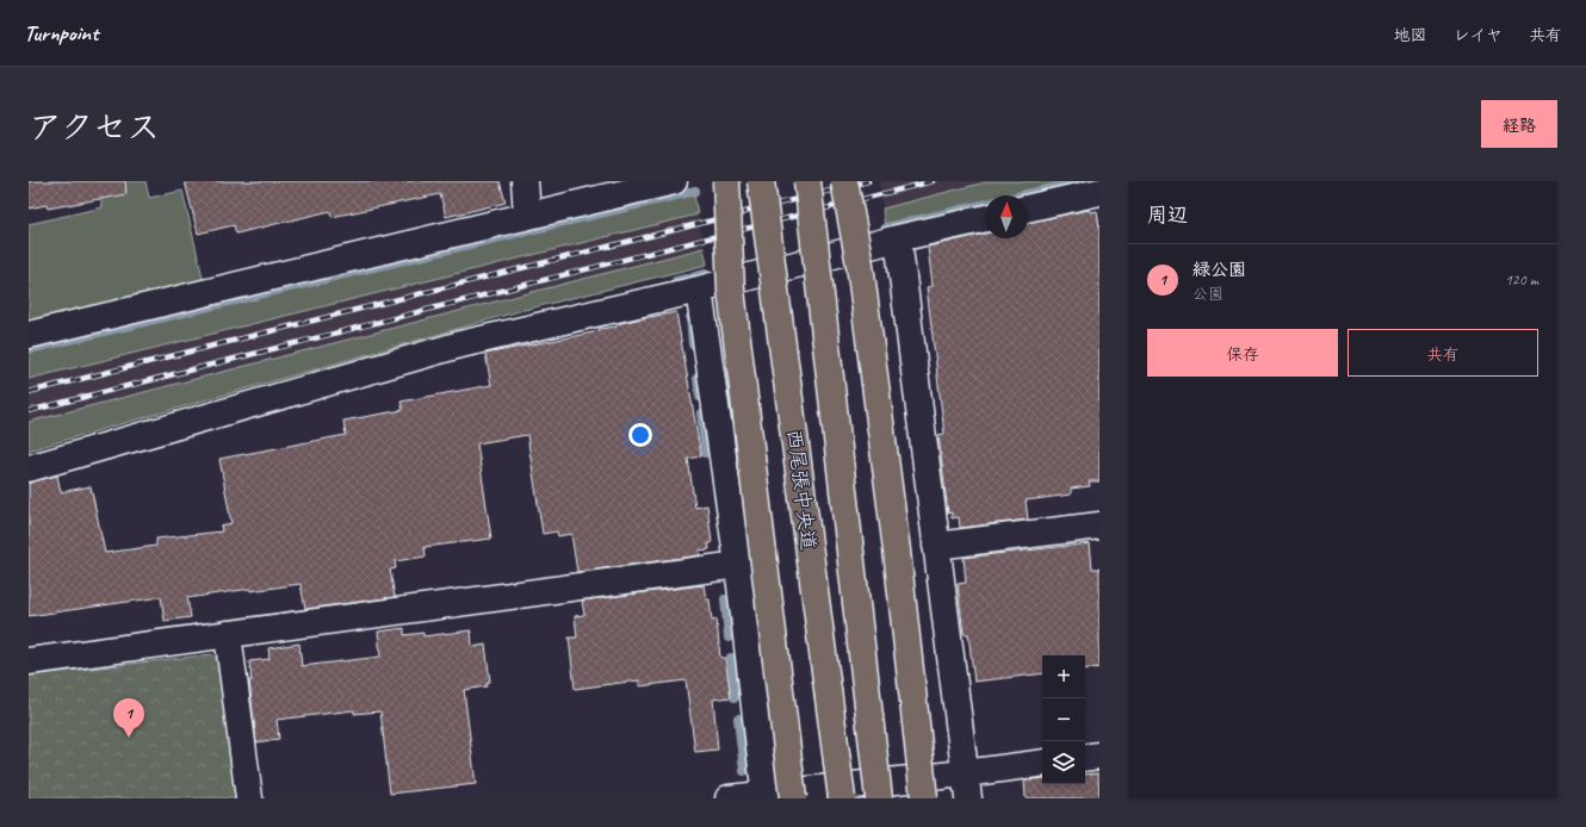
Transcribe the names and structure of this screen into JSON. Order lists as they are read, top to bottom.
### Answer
{
  "streets": {
    "main road": ["西尾張中央道"]
  },
  "north": "top",
  "page": {
    "header": "Turnpoint",
    "nav": ["地図", "レイヤ", "共有"],
    "title": "アクセス",
    "buttons": [
      "経路",
      ["保存", "共有"]
    ],
    "heading": "周辺",
    "list": [
      {
        "mark": "1",
        "name": "緑公園",
        "note": "公園",
        "value": "120 m"
      }
    ],
    "map_buttons": ["+", "−"],
    "pins": "1"
  }
}
